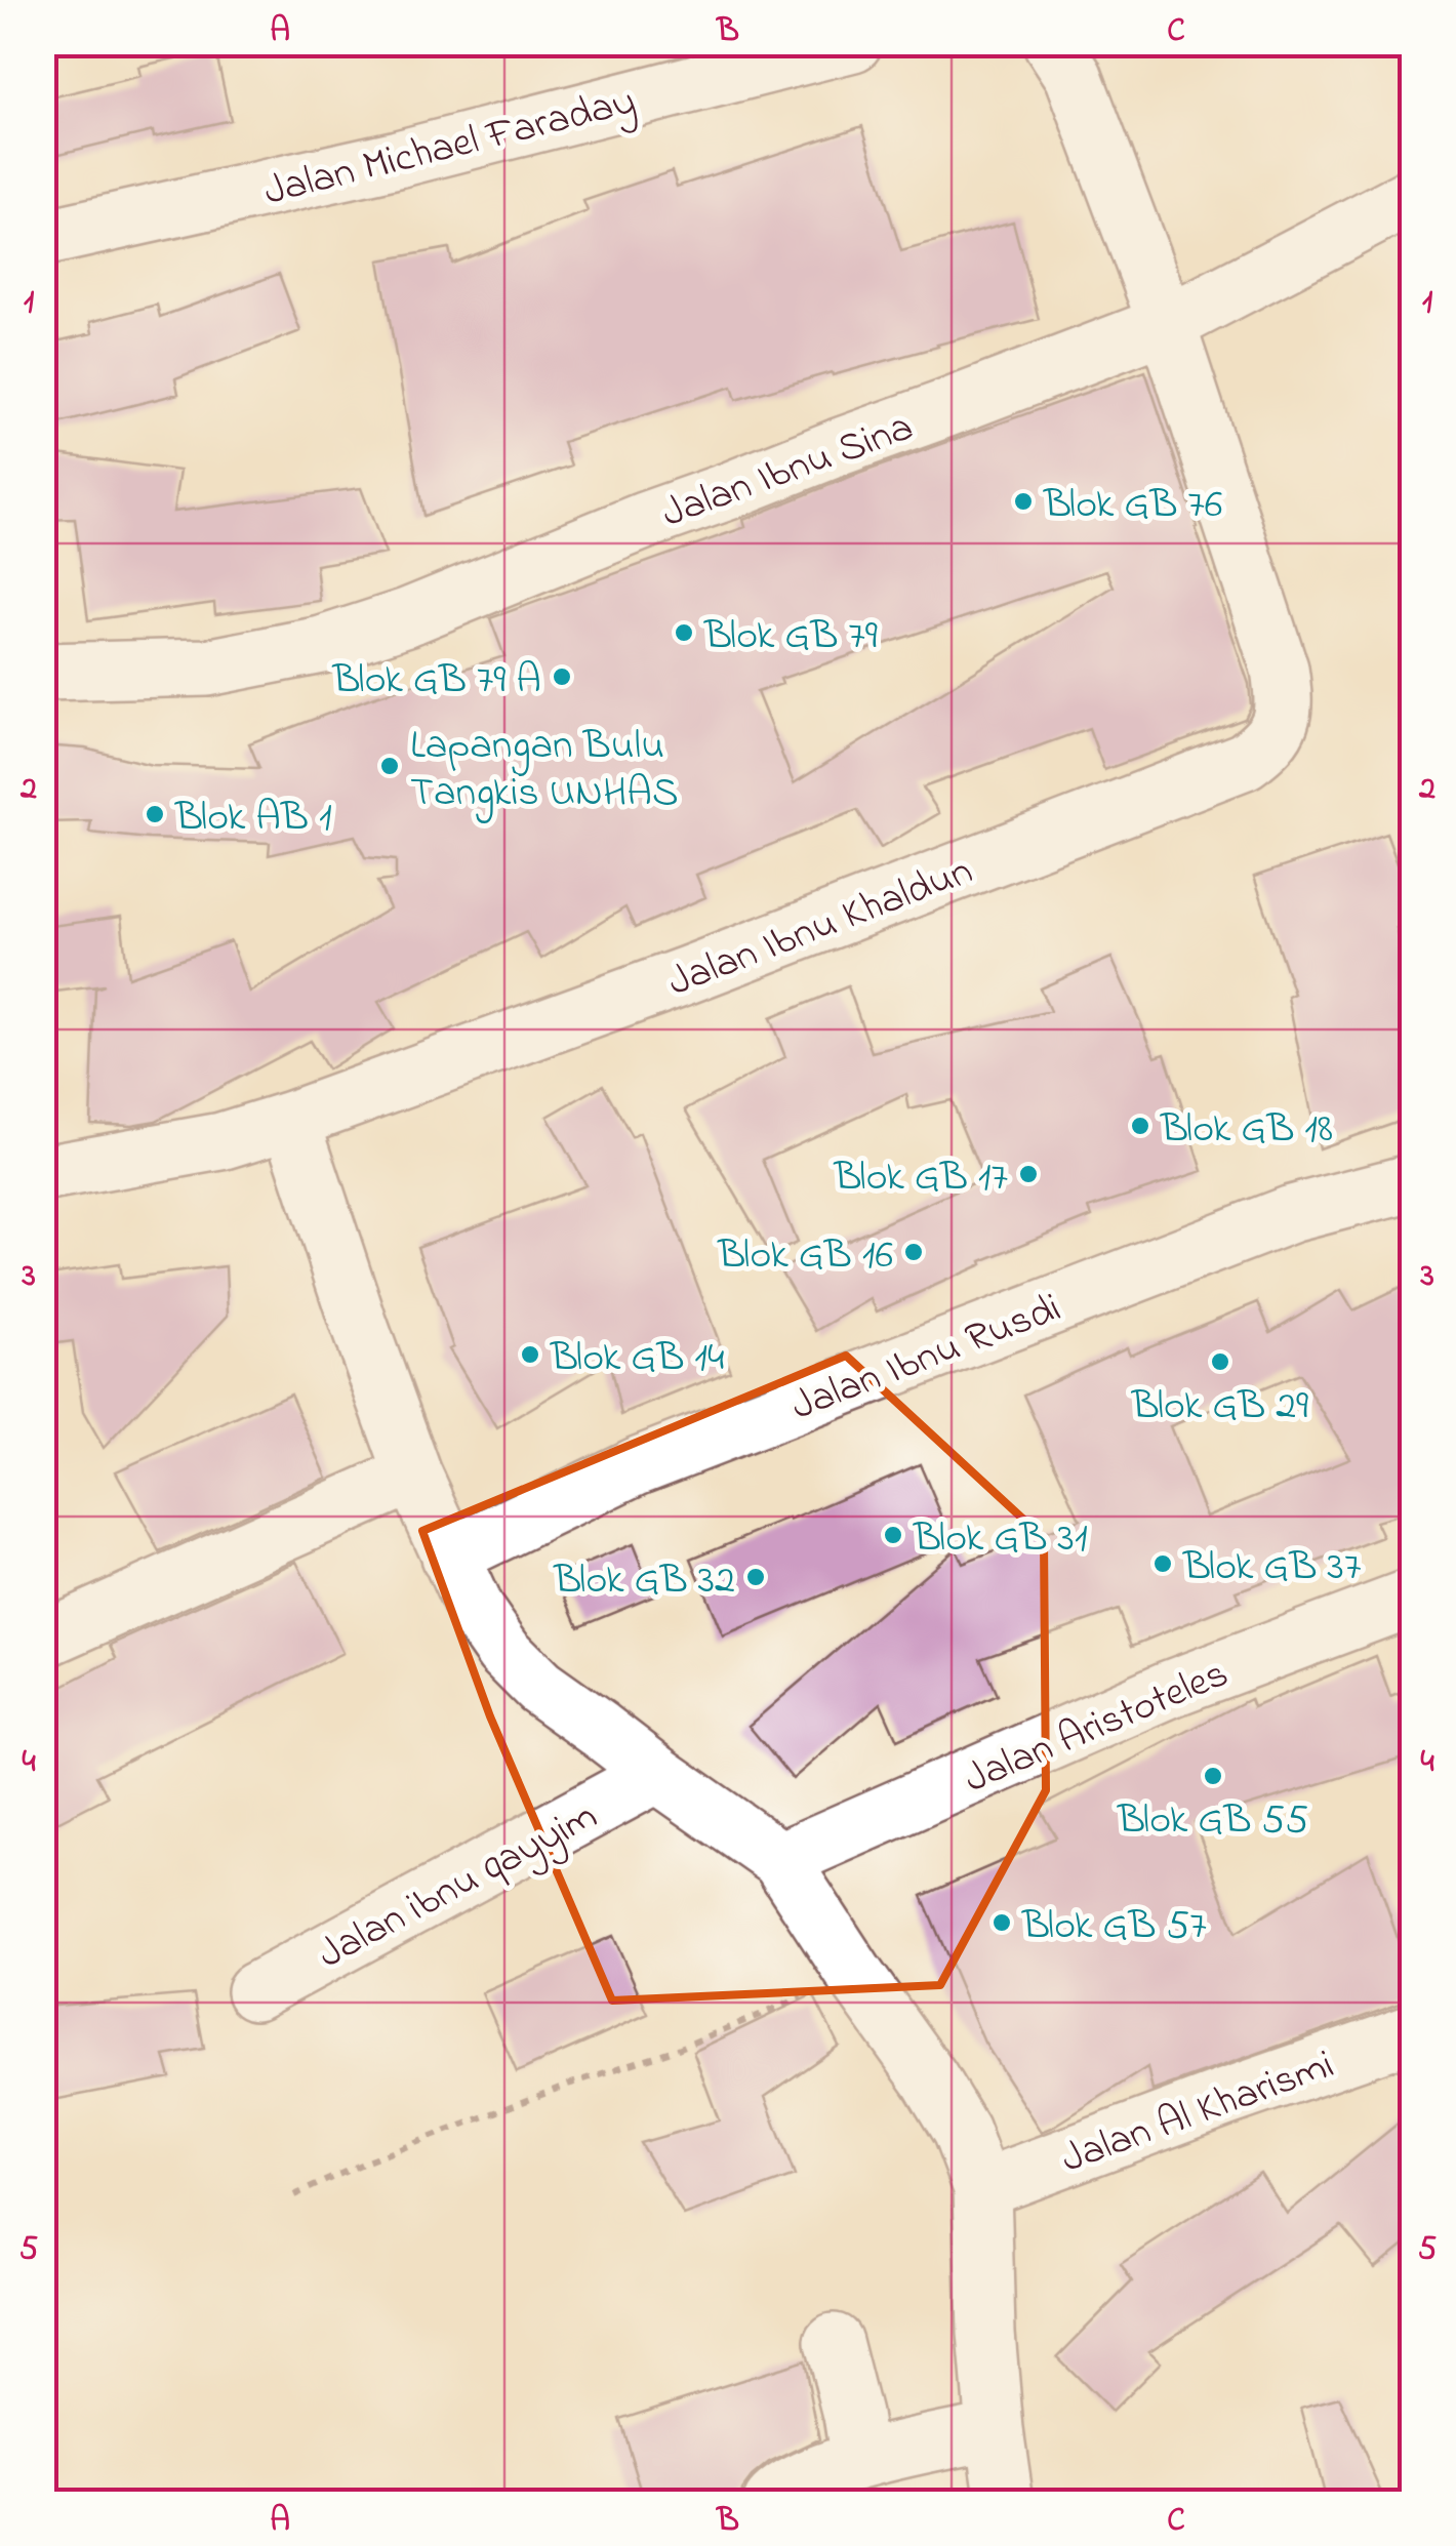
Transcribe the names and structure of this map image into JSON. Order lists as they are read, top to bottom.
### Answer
{
  "streets": {
    "street": [
      "Jalan Michael Faraday",
      "Jalan Ibnu Sina",
      "Jalan Ibnu Khaldun",
      "Jalan Ibnu Rusdi",
      "Jalan Aristoteles",
      "Jalan ibnu qayyim",
      "Jalan Al Kharismi"
    ]
  },
  "crossings": [
    ["Jalan Ibnu Sina", "Jalan Ibnu Khaldun"]
  ],
  "places": [
    "Blok GB 76",
    "Blok GB 79",
    "Blok GB 79 A",
    "Lapangan Bulu Tangkis UNHAS",
    "Blok AB 1",
    "Blok GB 18",
    "Blok GB 17",
    "Blok GB 16",
    "Blok GB 14",
    "Blok GB 29",
    "Blok GB 31",
    "Blok GB 37",
    "Blok GB 32",
    "Blok GB 55",
    "Blok GB 57"
  ],
  "grid": {
    "columns": ["A", "B", "C"],
    "rows": [
      "1",
      "2",
      "3",
      "4",
      "5"
    ]
  }
}
